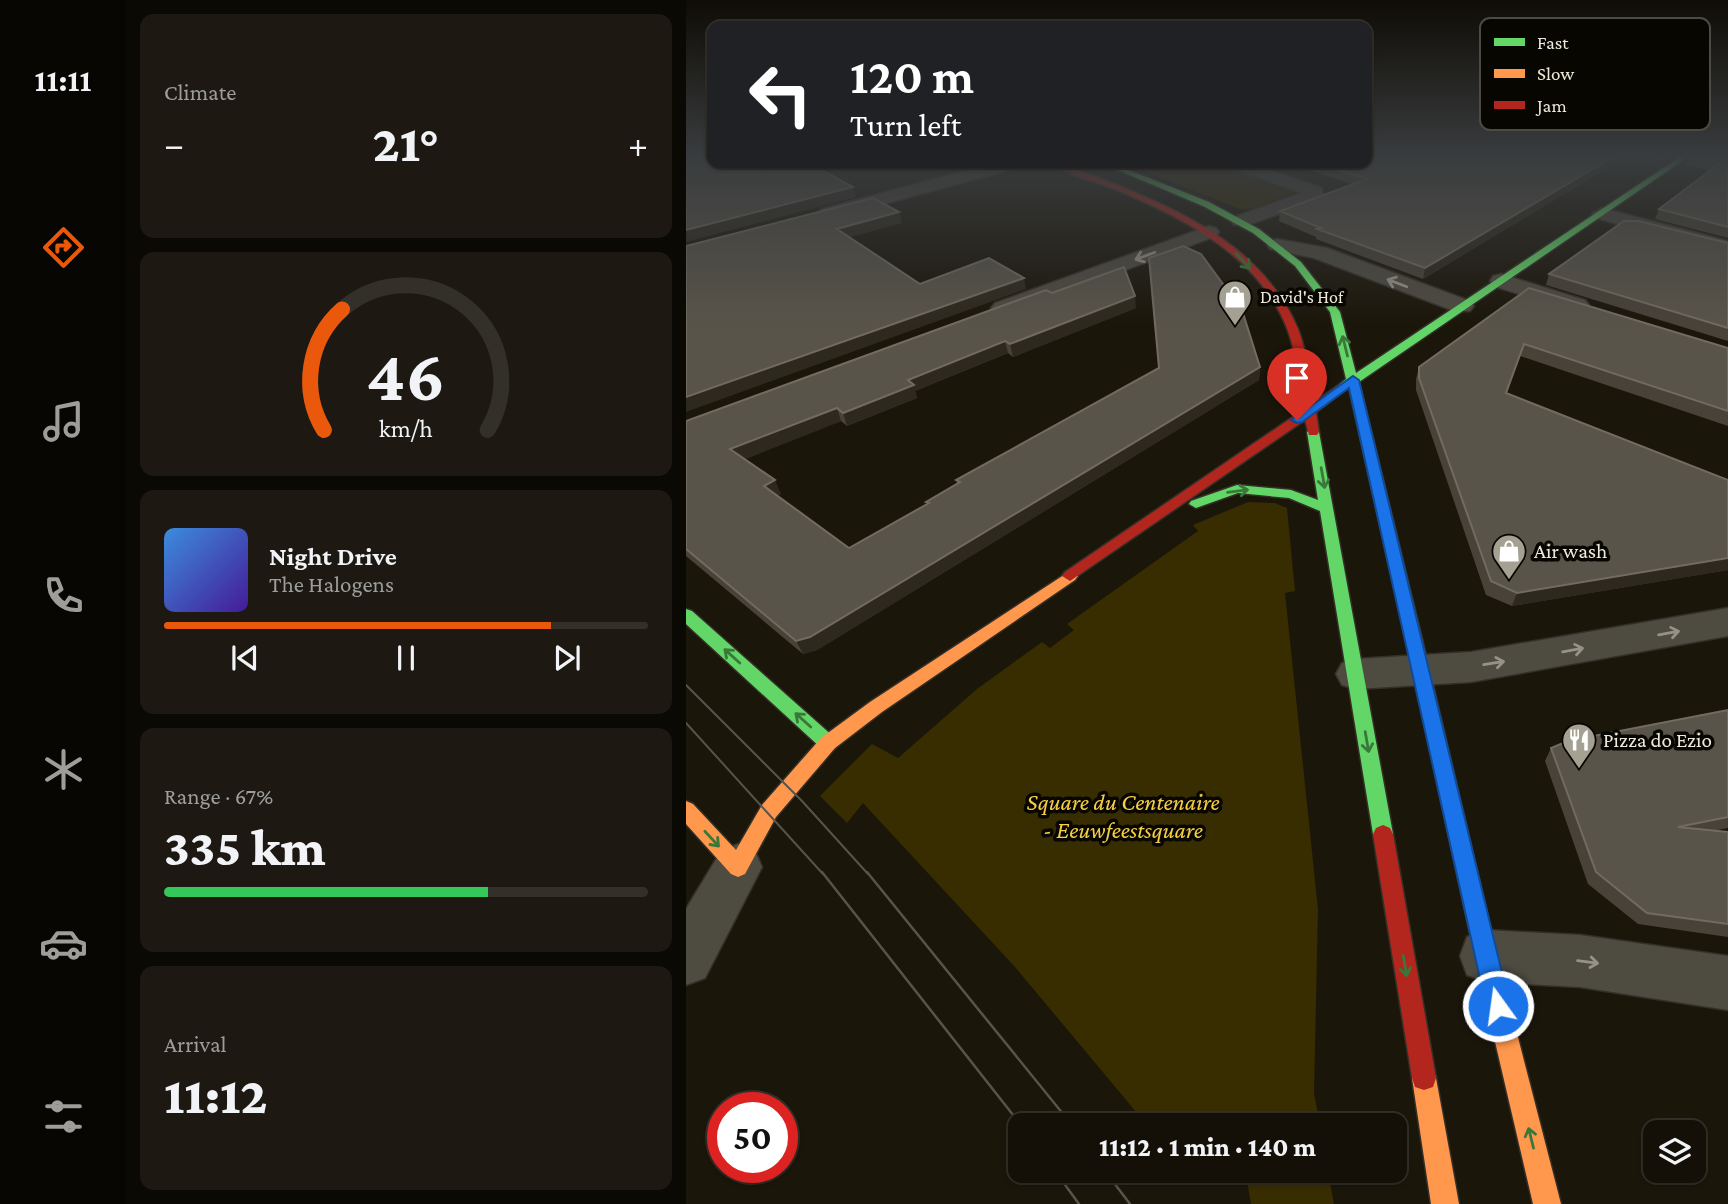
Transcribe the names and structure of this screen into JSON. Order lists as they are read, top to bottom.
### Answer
{
  "parks": ["Square du Centenaire - Eeuwfeestsquare"],
  "places": {
    "shop": ["David's Hof", "Air wash"],
    "restaurant": ["Pizza do Ezio"]
  },
  "legend": ["Fast", "Slow", "Jam"],
  "page": {
    "tabs": "11:11",
    "tile": [
      "Climate",
      ["Range · 67%", "335 km"],
      ["Arrival", "11:12"]
    ],
    "turn": ["120 m", "Turn left"],
    "heat": ["−", "21°", "+"],
    "song": ["Night Drive", "The Halogens"],
    "limit": "50",
    "trip": "11:12 · 1 min · 140 m",
    "gauge": ["46", "km/h"]
  }
}
